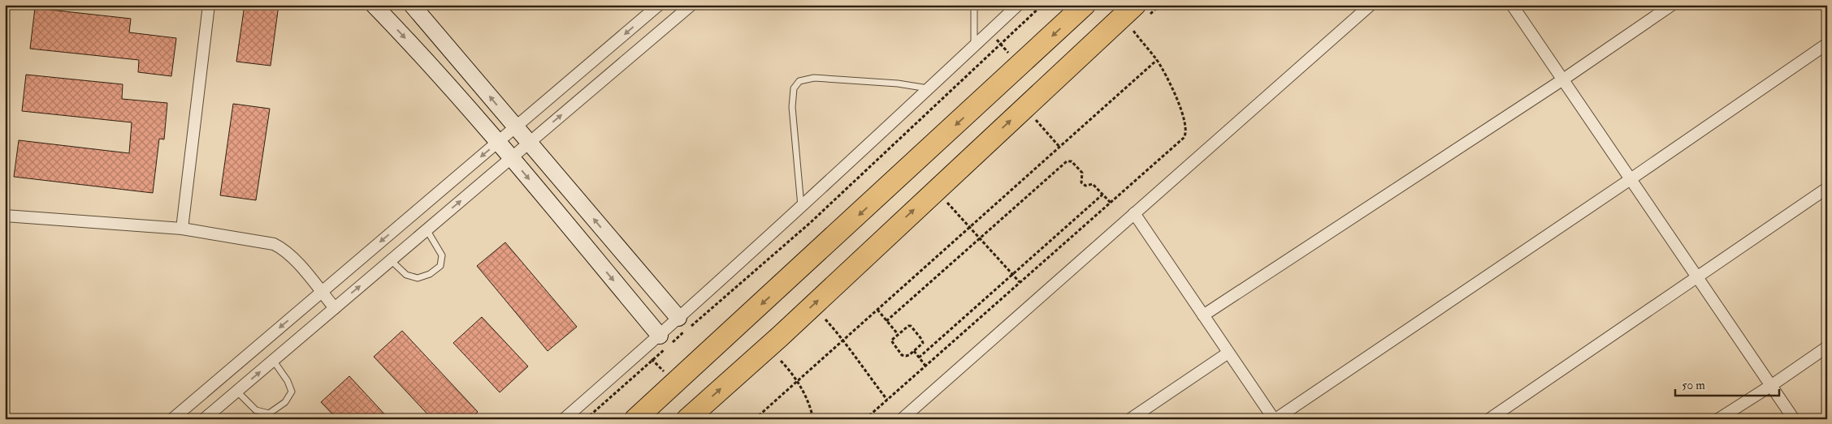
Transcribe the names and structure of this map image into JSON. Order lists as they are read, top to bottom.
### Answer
{
  "scale_bar": "50 m"
}
